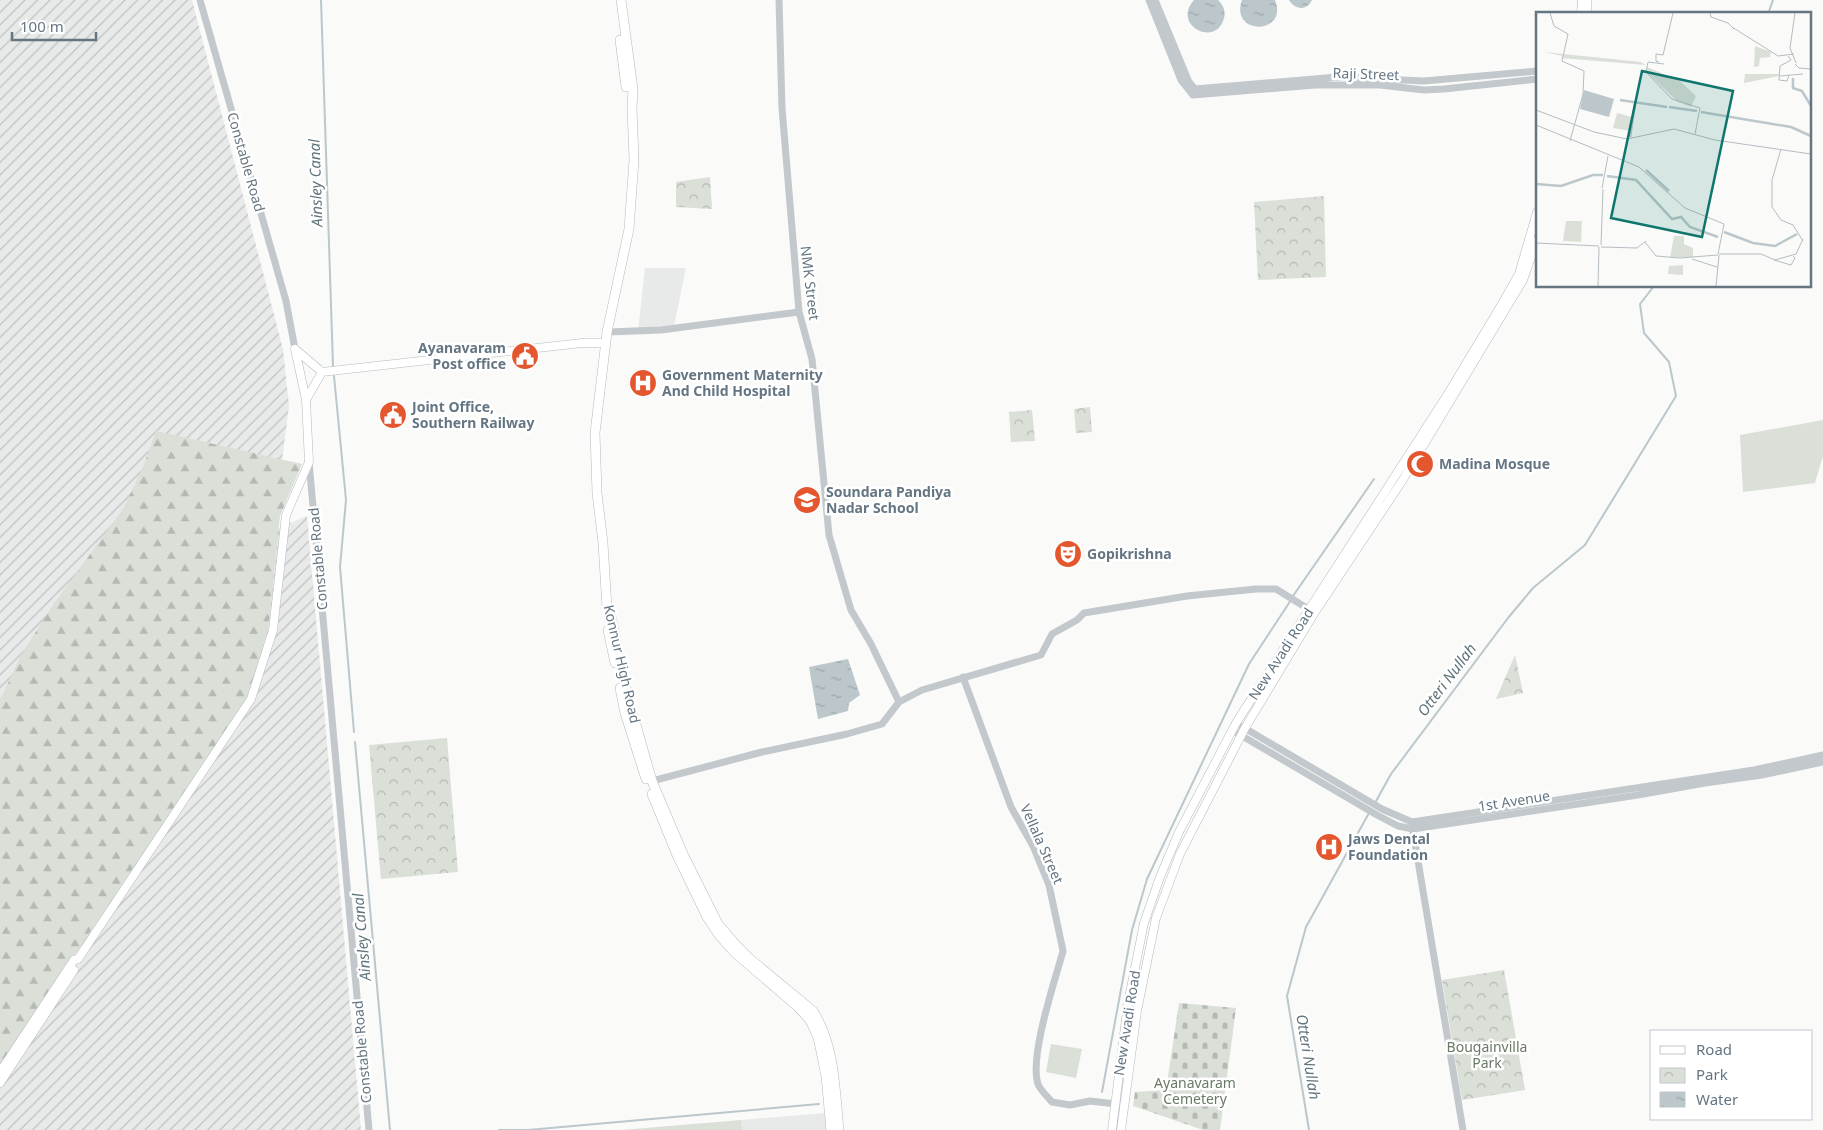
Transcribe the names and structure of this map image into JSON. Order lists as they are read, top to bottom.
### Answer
{
  "streets": {
    "main road": ["Constable Road", "New Avadi Road", "Konnur High Road"],
    "street": [
      "Raji Street",
      "NMK Street",
      "1st Avenue",
      "Vellala Street"
    ]
  },
  "crossings": [
    ["New Avadi Road", "1st Avenue"],
    ["New Avadi Road", "Vellala Street"]
  ],
  "water": ["Ainsley Canal", "Otteri Nullah"],
  "parks": ["Bougainvilla Park", "Ayanavaram Cemetery"],
  "places": {
    "public building": ["Ayanavaram Post office", "Joint Office, Southern Railway"],
    "hospital": ["Government Maternity And Child Hospital", "Jaws Dental Foundation"],
    "mosque": ["Madina Mosque"],
    "school or university": ["Soundara Pandiya Nadar School"],
    "theatre": ["Gopikrishna"]
  },
  "legend": ["Road", "Park", "Water"],
  "scale_bar": "100 m"
}
